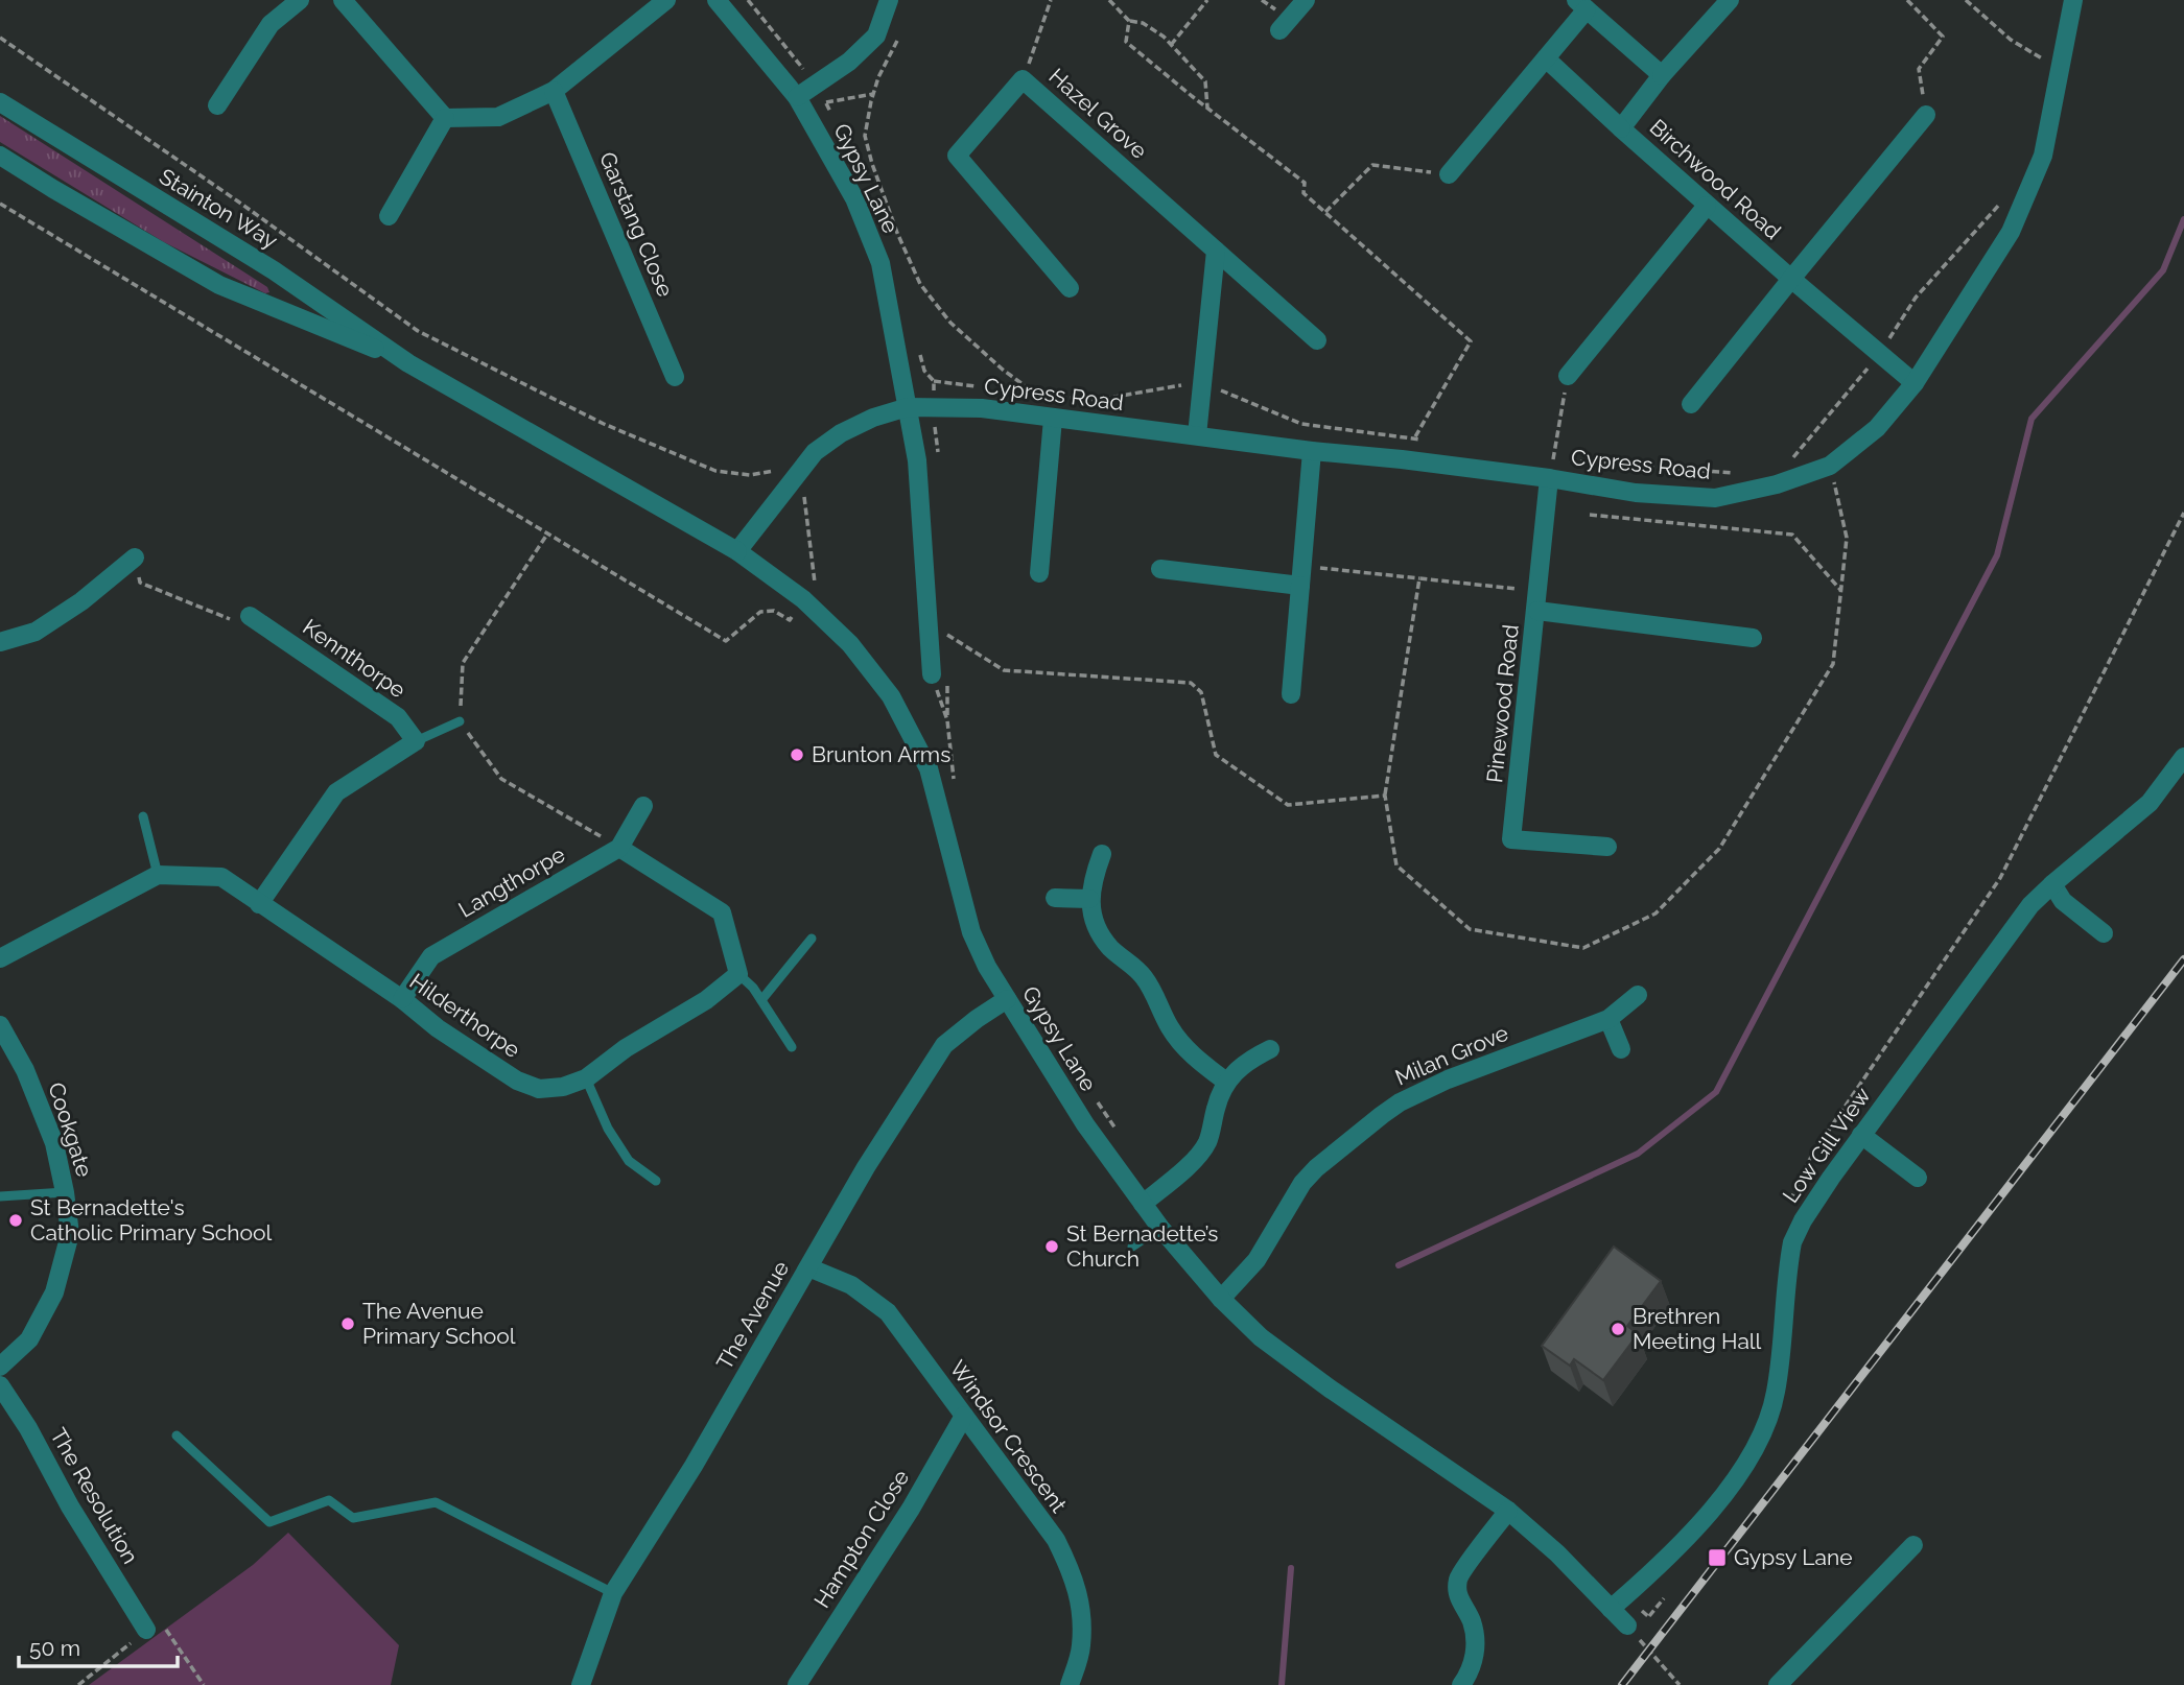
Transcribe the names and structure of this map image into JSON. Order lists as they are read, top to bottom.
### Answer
{
  "streets": {
    "street": [
      "Hazel Grove",
      "Gypsy Lane",
      "Birchwood Road",
      "Stainton Way",
      "Garstang Close",
      "Cypress Road",
      "Kennthorpe",
      "Pinewood Road",
      "Langthorpe",
      "Hilderthorpe",
      "Milan Grove",
      "Cookgate",
      "Low Gill View",
      "The Avenue",
      "Windsor Crescent",
      "The Resolution",
      "Hampton Close"
    ]
  },
  "crossings": [
    ["Gypsy Lane", "Stainton Way"],
    ["Gypsy Lane", "Cypress Road"],
    ["Gypsy Lane", "Milan Grove"],
    ["Gypsy Lane", "Low Gill View"],
    ["Gypsy Lane", "The Avenue"],
    ["Birchwood Road", "Cypress Road"],
    ["Cypress Road", "Pinewood Road"],
    ["Langthorpe", "Hilderthorpe"],
    ["The Avenue", "Windsor Crescent"],
    ["Windsor Crescent", "Hampton Close"]
  ],
  "places": {
    "other": [
      "Brunton Arms",
      "St Bernadette's Catholic Primary School",
      "St Bernadette’s Church",
      "The Avenue Primary School",
      "Brethren Meeting Hall"
    ],
    "transit": ["Gypsy Lane"]
  },
  "scale_bar": "50 m"
}
